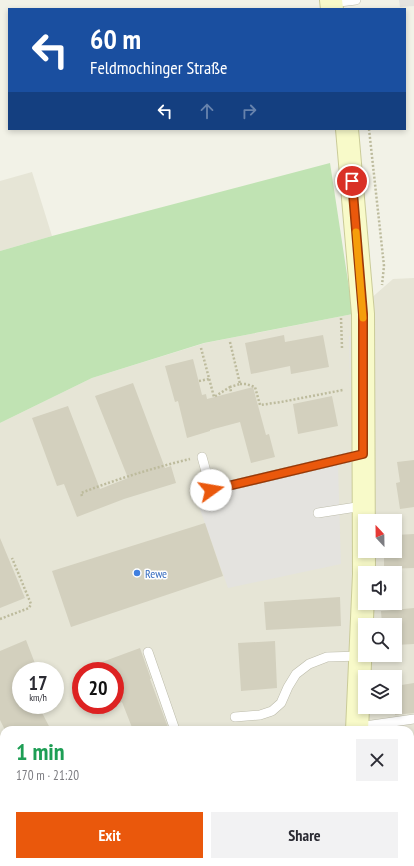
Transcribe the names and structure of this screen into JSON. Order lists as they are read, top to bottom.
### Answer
{
  "places": ["Rewe"],
  "north": "top",
  "page": {
    "turn": ["60 m", "Feldmochinger Straße"],
    "speed": "17 km/h",
    "limit": "20",
    "heading": ["1 min", "170 m · 21:20"],
    "buttons": ["Exit", "Share"]
  }
}
